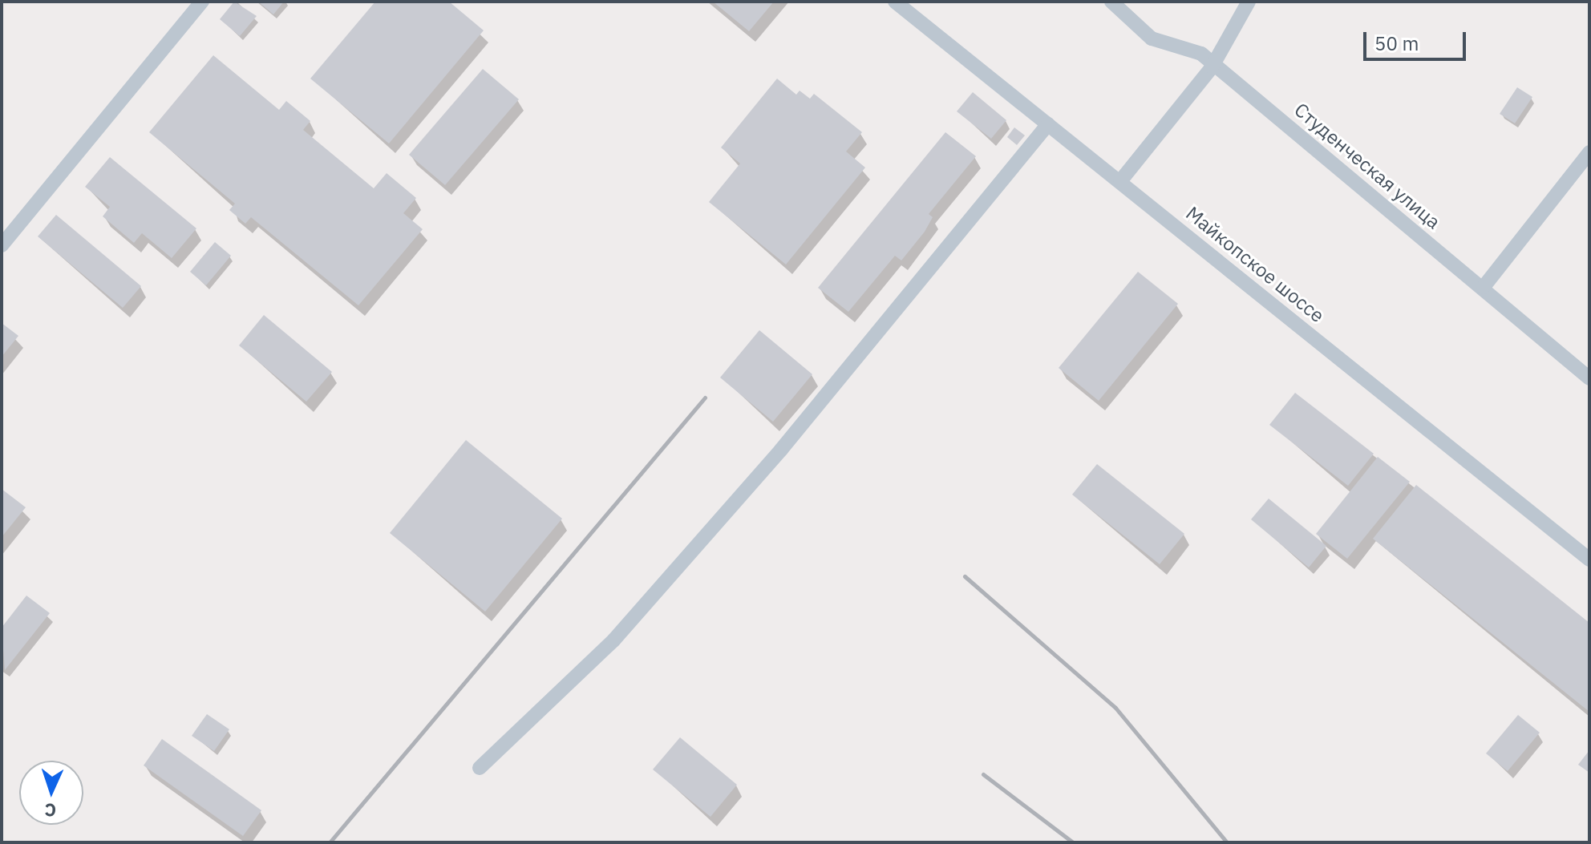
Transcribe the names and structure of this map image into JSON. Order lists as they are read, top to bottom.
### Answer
{
  "streets": {
    "street": ["Студенческая улица", "Майкопское шоссе"]
  },
  "scale_bar": "50 m",
  "north": "bottom"
}
